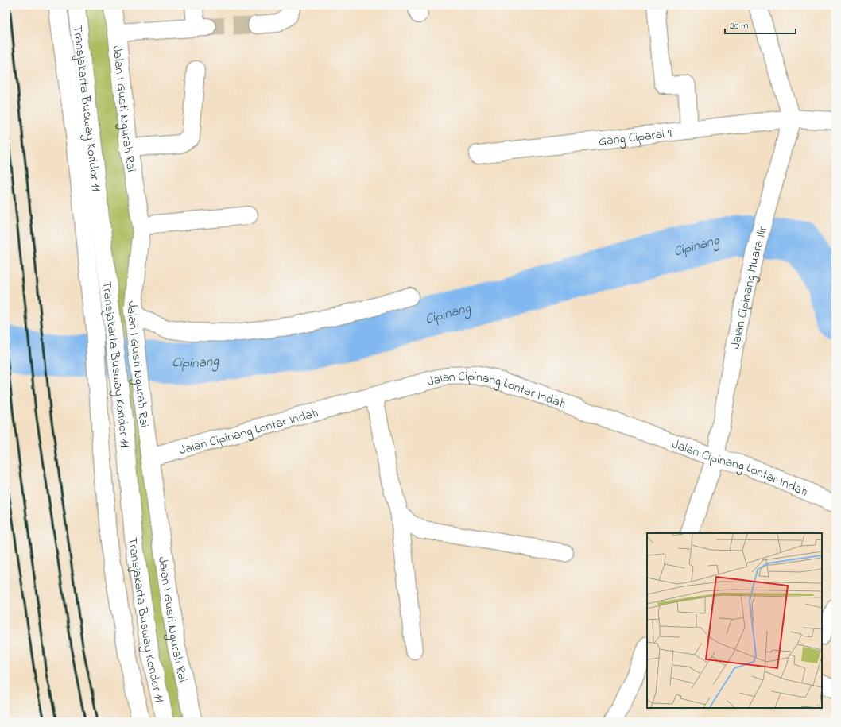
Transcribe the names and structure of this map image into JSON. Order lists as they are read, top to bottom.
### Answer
{
  "streets": {
    "street": [
      "Transjakarta Busway Koridor 11",
      "Jalan I Gusti Ngurah Rai",
      "Gang Ciparai 9",
      "Jalan Cipinang Muara Ilir",
      "Jalan Cipinang Lontar Indah"
    ]
  },
  "crossings": [
    ["Jalan I Gusti Ngurah Rai", "Jalan Cipinang Lontar Indah"],
    ["Gang Ciparai 9", "Jalan Cipinang Muara Ilir"],
    ["Jalan Cipinang Muara Ilir", "Jalan Cipinang Lontar Indah"]
  ],
  "water": ["Cipinang"],
  "scale_bar": "20 m"
}
